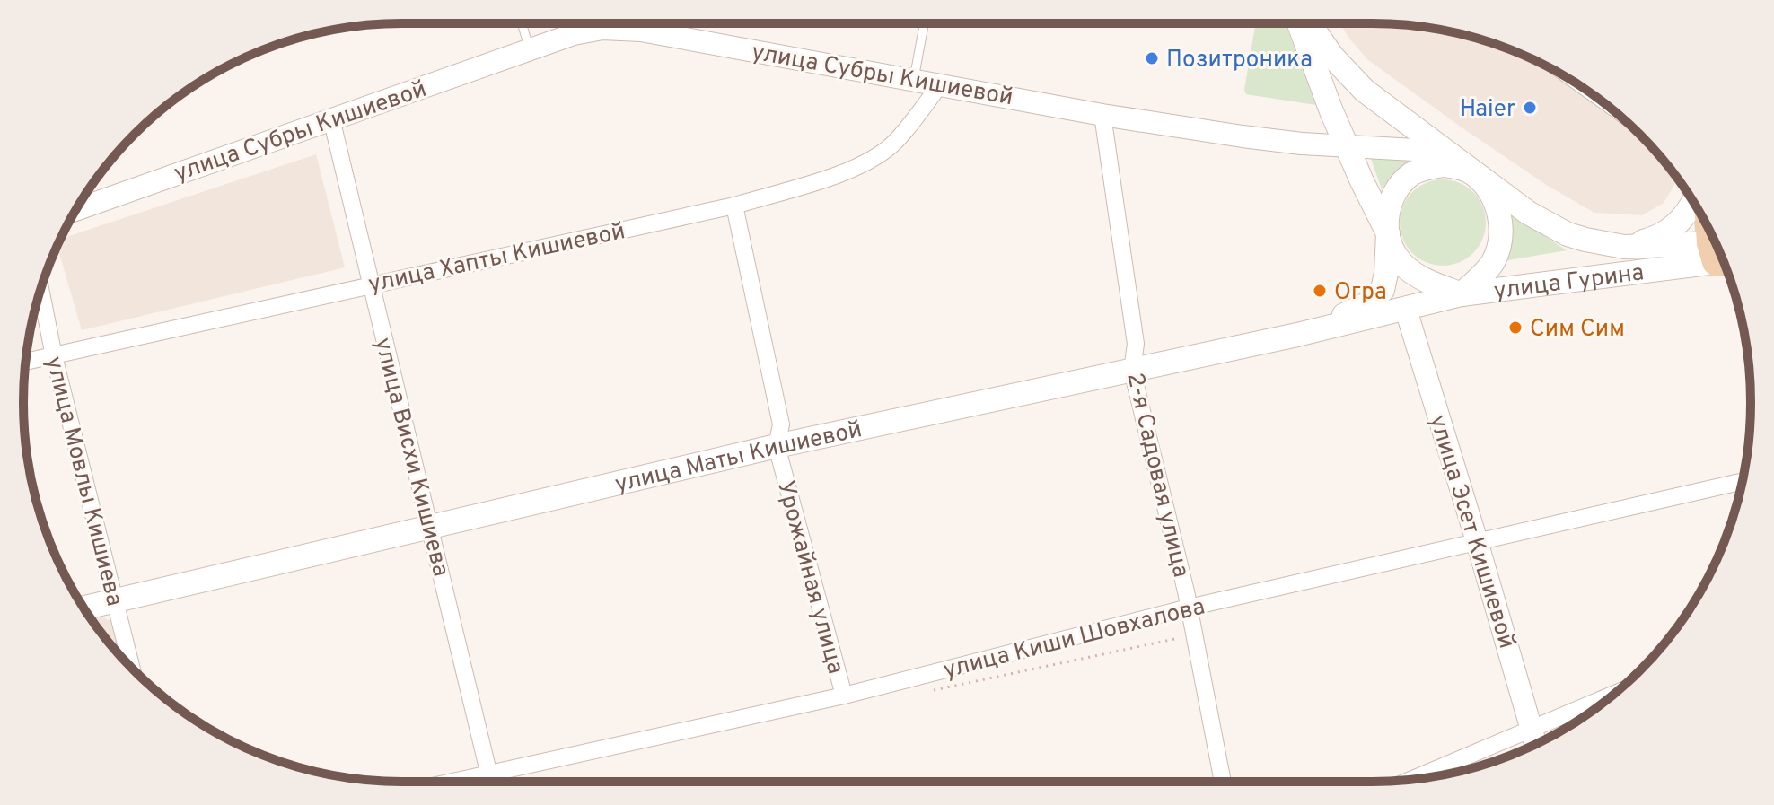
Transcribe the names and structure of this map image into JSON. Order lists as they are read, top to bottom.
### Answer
{
  "streets": {
    "main road": ["улица Гурина", "улица Маты Кишиевой"],
    "street": [
      "улица Субры Кишиевой",
      "улица Хапты Кишиевой",
      "улица Висхи Кишиева",
      "2-я Садовая улица",
      "улица Мовлы Кишиева",
      "улица Эсет Кишиевой",
      "Урожайная улица",
      "улица Киши Шовхалова"
    ]
  },
  "crossings": [
    ["улица Субры Кишиевой", "улица Хапты Кишиевой"],
    ["улица Субры Кишиевой", "улица Висхи Кишиева"],
    ["улица Субры Кишиевой", "2-я Садовая улица"],
    ["улица Хапты Кишиевой", "улица Висхи Кишиева"],
    ["улица Хапты Кишиевой", "улица Мовлы Кишиева"],
    ["улица Хапты Кишиевой", "Урожайная улица"],
    ["улица Гурина", "улица Маты Кишиевой"],
    ["улица Гурина", "улица Эсет Кишиевой"],
    ["улица Маты Кишиевой", "улица Висхи Кишиева"],
    ["улица Маты Кишиевой", "2-я Садовая улица"],
    ["улица Маты Кишиевой", "улица Мовлы Кишиева"],
    ["улица Маты Кишиевой", "улица Эсет Кишиевой"],
    ["улица Маты Кишиевой", "Урожайная улица"],
    ["улица Висхи Кишиева", "улица Киши Шовхалова"],
    ["2-я Садовая улица", "улица Киши Шовхалова"],
    ["улица Эсет Кишиевой", "улица Киши Шовхалова"],
    ["Урожайная улица", "улица Киши Шовхалова"]
  ],
  "places": [
    "Позитроника",
    "Haier",
    "Огра",
    "Сим Сим"
  ]
}
